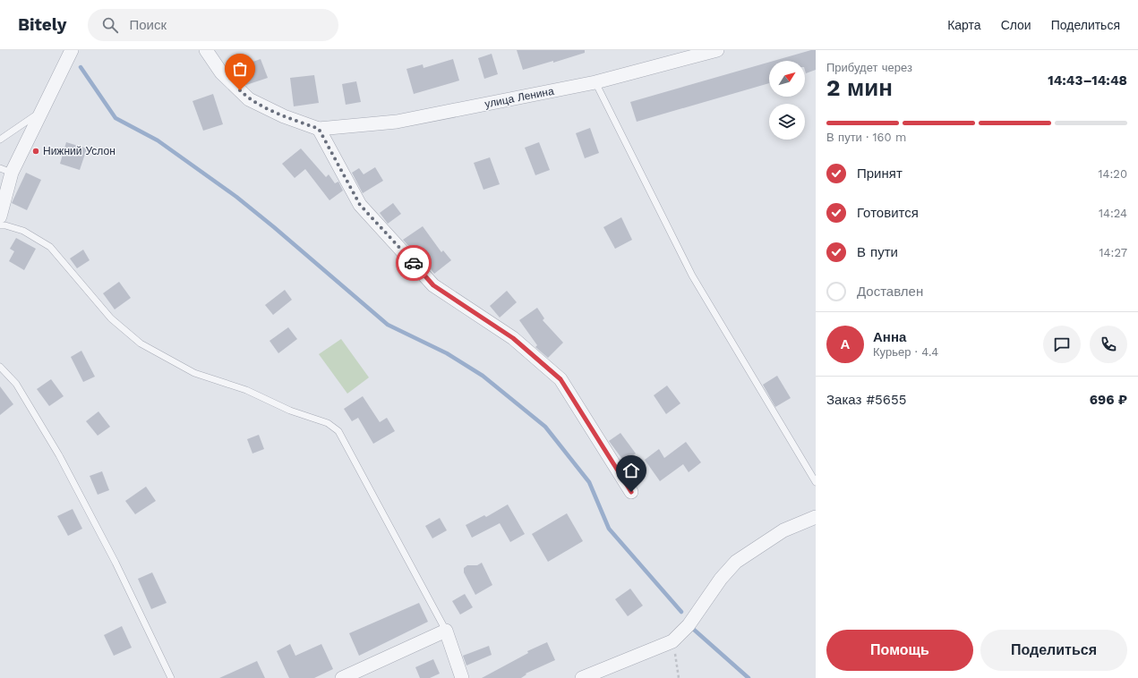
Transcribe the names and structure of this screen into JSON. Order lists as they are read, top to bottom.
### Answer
{
  "streets": {
    "street": ["улица Ленина"]
  },
  "places": ["Нижний Услон"],
  "north": "top right",
  "page": {
    "header": "Bitely",
    "search": "Поиск",
    "nav": ["Карта", "Слои", "Поделиться"],
    "heading": ["2 мин", "Прибудет через", "14:43–14:48"],
    "panel": [
      "Анна",
      "Курьер · 4.4",
      "Заказ #5655",
      "696 ₽"
    ],
    "bar": "В пути · 160 m",
    "list": [
      ["Принят", "14:20"],
      ["Готовится", "14:24"],
      ["В пути", "14:27"],
      "Доставлен"
    ],
    "round": "А",
    "buttons": ["Помощь", "Поделиться"]
  }
}
